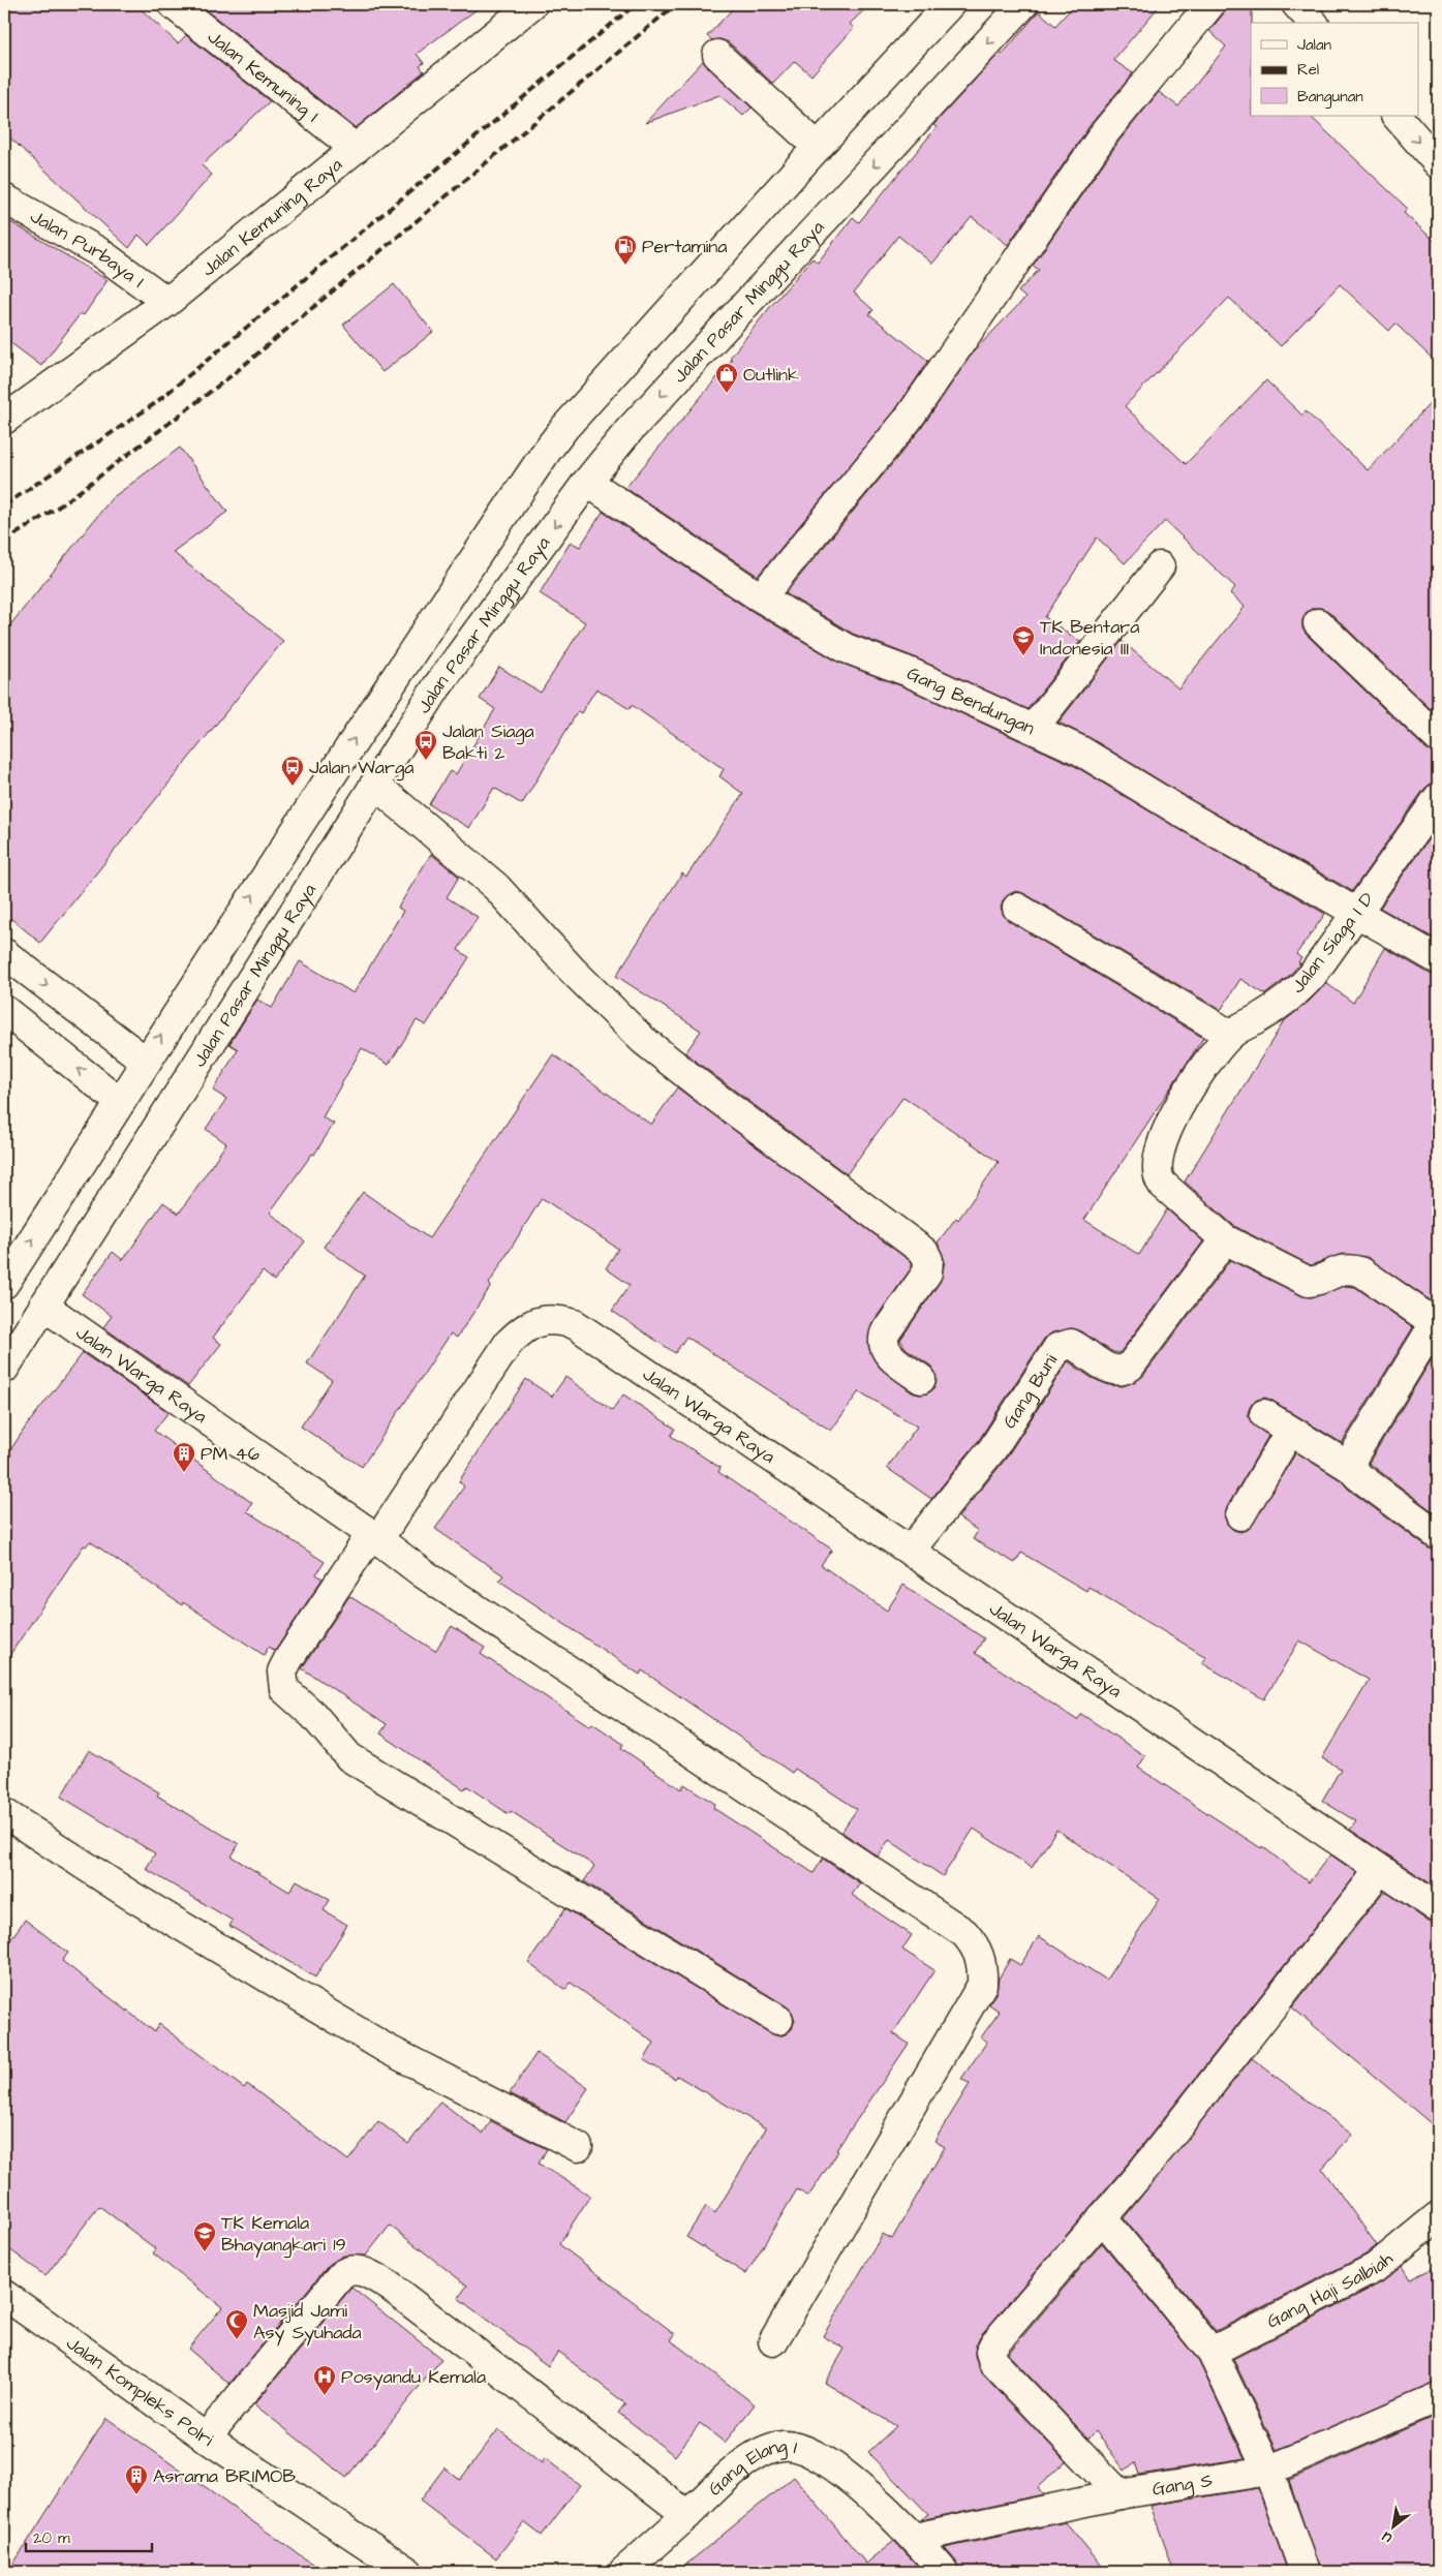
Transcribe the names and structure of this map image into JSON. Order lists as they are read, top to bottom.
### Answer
{
  "streets": {
    "street": [
      "Jalan Kemuning I",
      "Jalan Kemuning Raya",
      "Jalan Purbaya I",
      "Jalan Pasar Minggu Raya",
      "Gang Bendungan",
      "Jalan Siaga I D",
      "Jalan Warga Raya",
      "Gang Buni",
      "Gang Haji Salbiah",
      "Jalan Kompleks Polri",
      "Gang Elang I",
      "Gang S"
    ]
  },
  "crossings": [
    ["Jalan Kemuning I", "Jalan Kemuning Raya"],
    ["Jalan Kemuning Raya", "Jalan Purbaya I"],
    ["Jalan Pasar Minggu Raya", "Gang Bendungan"],
    ["Jalan Pasar Minggu Raya", "Jalan Warga Raya"],
    ["Gang Bendungan", "Jalan Siaga I D"],
    ["Jalan Siaga I D", "Gang Buni"],
    ["Jalan Warga Raya", "Gang Buni"],
    ["Gang Elang I", "Gang S"]
  ],
  "places": {
    "fuel station": ["Pertamina"],
    "shop": ["Outlink"],
    "school or university": ["TK Bentara Indonesia III", "TK Kemala Bhayangkari 19"],
    "bus stop": ["Jalan Siaga Bakti 2", "Jalan Warga"],
    "building": ["PM 46", "Asrama BRIMOB"],
    "mosque": ["Masjid Jami Asy Syuhada"],
    "hospital": ["Posyandu Kemala"]
  },
  "legend": ["Jalan", "Rel", "Bangunan"],
  "scale_bar": "20 m",
  "north": "bottom left"
}
